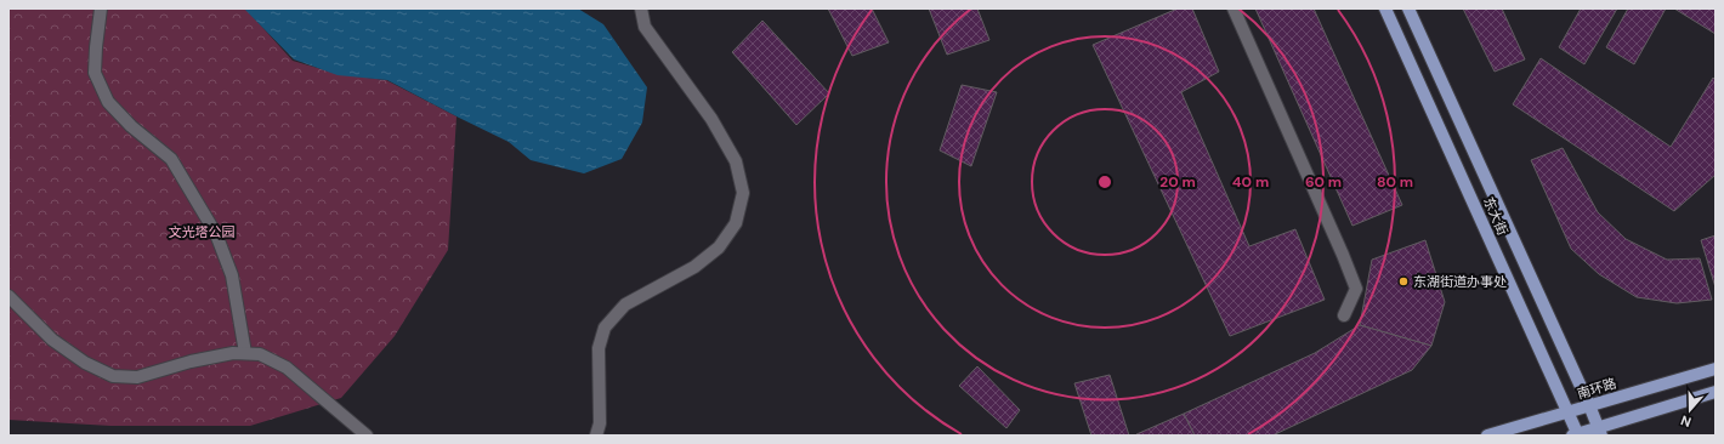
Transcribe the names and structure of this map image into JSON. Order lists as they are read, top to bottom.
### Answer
{
  "streets": {
    "main road": ["东大街", "南环路"]
  },
  "crossings": [
    ["东大街", "南环路"]
  ],
  "parks": ["文光塔公园"],
  "places": ["东湖街道办事处"],
  "north": "bottom",
  "rings": [
    "20 m",
    "40 m",
    "60 m",
    "80 m"
  ]
}
